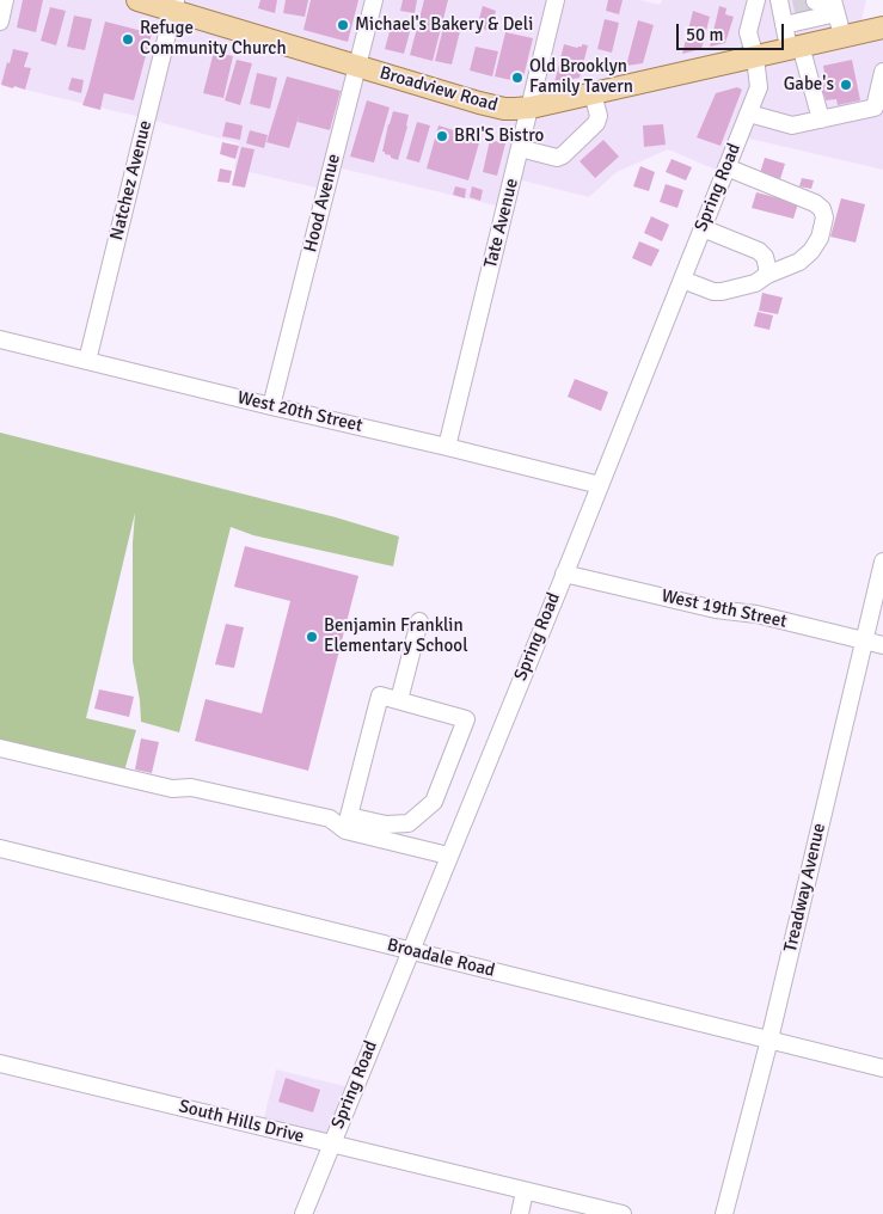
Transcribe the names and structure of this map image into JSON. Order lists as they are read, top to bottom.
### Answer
{
  "streets": {
    "main road": ["Broadview Road"],
    "street": [
      "Natchez Avenue",
      "Spring Road",
      "Hood Avenue",
      "Tate Avenue",
      "West 20th Street",
      "West 19th Street",
      "Treadway Avenue",
      "Broadale Road",
      "South Hills Drive"
    ]
  },
  "crossings": [
    ["Broadview Road", "Natchez Avenue"],
    ["Broadview Road", "Spring Road"],
    ["Broadview Road", "Hood Avenue"],
    ["Broadview Road", "Tate Avenue"],
    ["Natchez Avenue", "West 20th Street"],
    ["Spring Road", "West 20th Street"],
    ["Spring Road", "West 19th Street"],
    ["Spring Road", "Broadale Road"],
    ["Spring Road", "South Hills Drive"],
    ["Hood Avenue", "West 20th Street"],
    ["Tate Avenue", "West 20th Street"],
    ["West 19th Street", "Treadway Avenue"],
    ["Treadway Avenue", "Broadale Road"]
  ],
  "places": [
    "Michael's Bakery & Deli",
    "Refuge Community Church",
    "Old Brooklyn Family Tavern",
    "Gabe's",
    "BRI'S Bistro",
    "Benjamin Franklin Elementary School"
  ],
  "scale_bar": "50 m"
}
